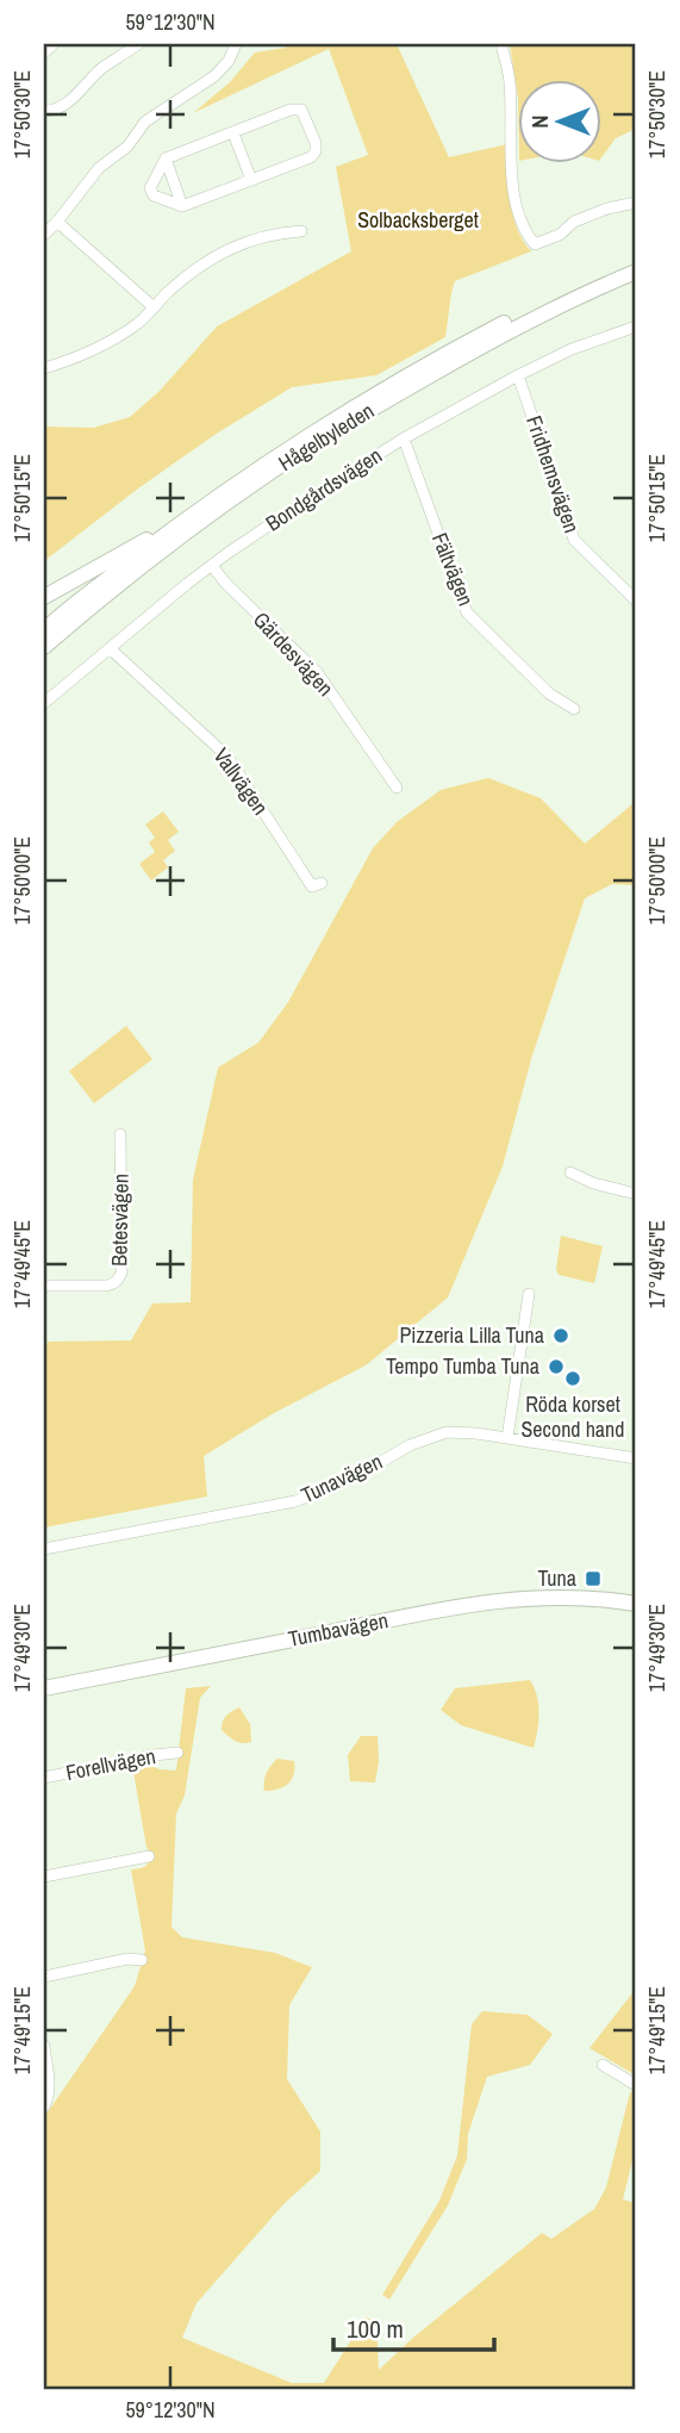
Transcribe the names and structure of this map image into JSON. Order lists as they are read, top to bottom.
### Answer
{
  "streets": {
    "main road": ["Hågelbyleden", "Tumbavägen"],
    "street": [
      "Fridhemsvägen",
      "Bondgårdsvägen",
      "Fältvägen",
      "Gärdesvägen",
      "Vallvägen",
      "Betesvägen",
      "Tunavägen",
      "Forellvägen"
    ]
  },
  "crossings": [
    ["Fridhemsvägen", "Bondgårdsvägen"],
    ["Bondgårdsvägen", "Fältvägen"],
    ["Bondgårdsvägen", "Gärdesvägen"],
    ["Bondgårdsvägen", "Vallvägen"]
  ],
  "parks": ["Solbacksberget"],
  "places": {
    "other": ["Pizzeria Lilla Tuna", "Tempo Tumba Tuna", "Röda korset Second hand"],
    "transit": ["Tuna"]
  },
  "scale_bar": "100 m",
  "north": "left",
  "coordinates": [
    "59°12'30\"N",
    "17°50'30\"E",
    "17°50'15\"E",
    "17°50'00\"E",
    "17°49'45\"E",
    "17°49'30\"E",
    "17°49'15\"E"
  ]
}
